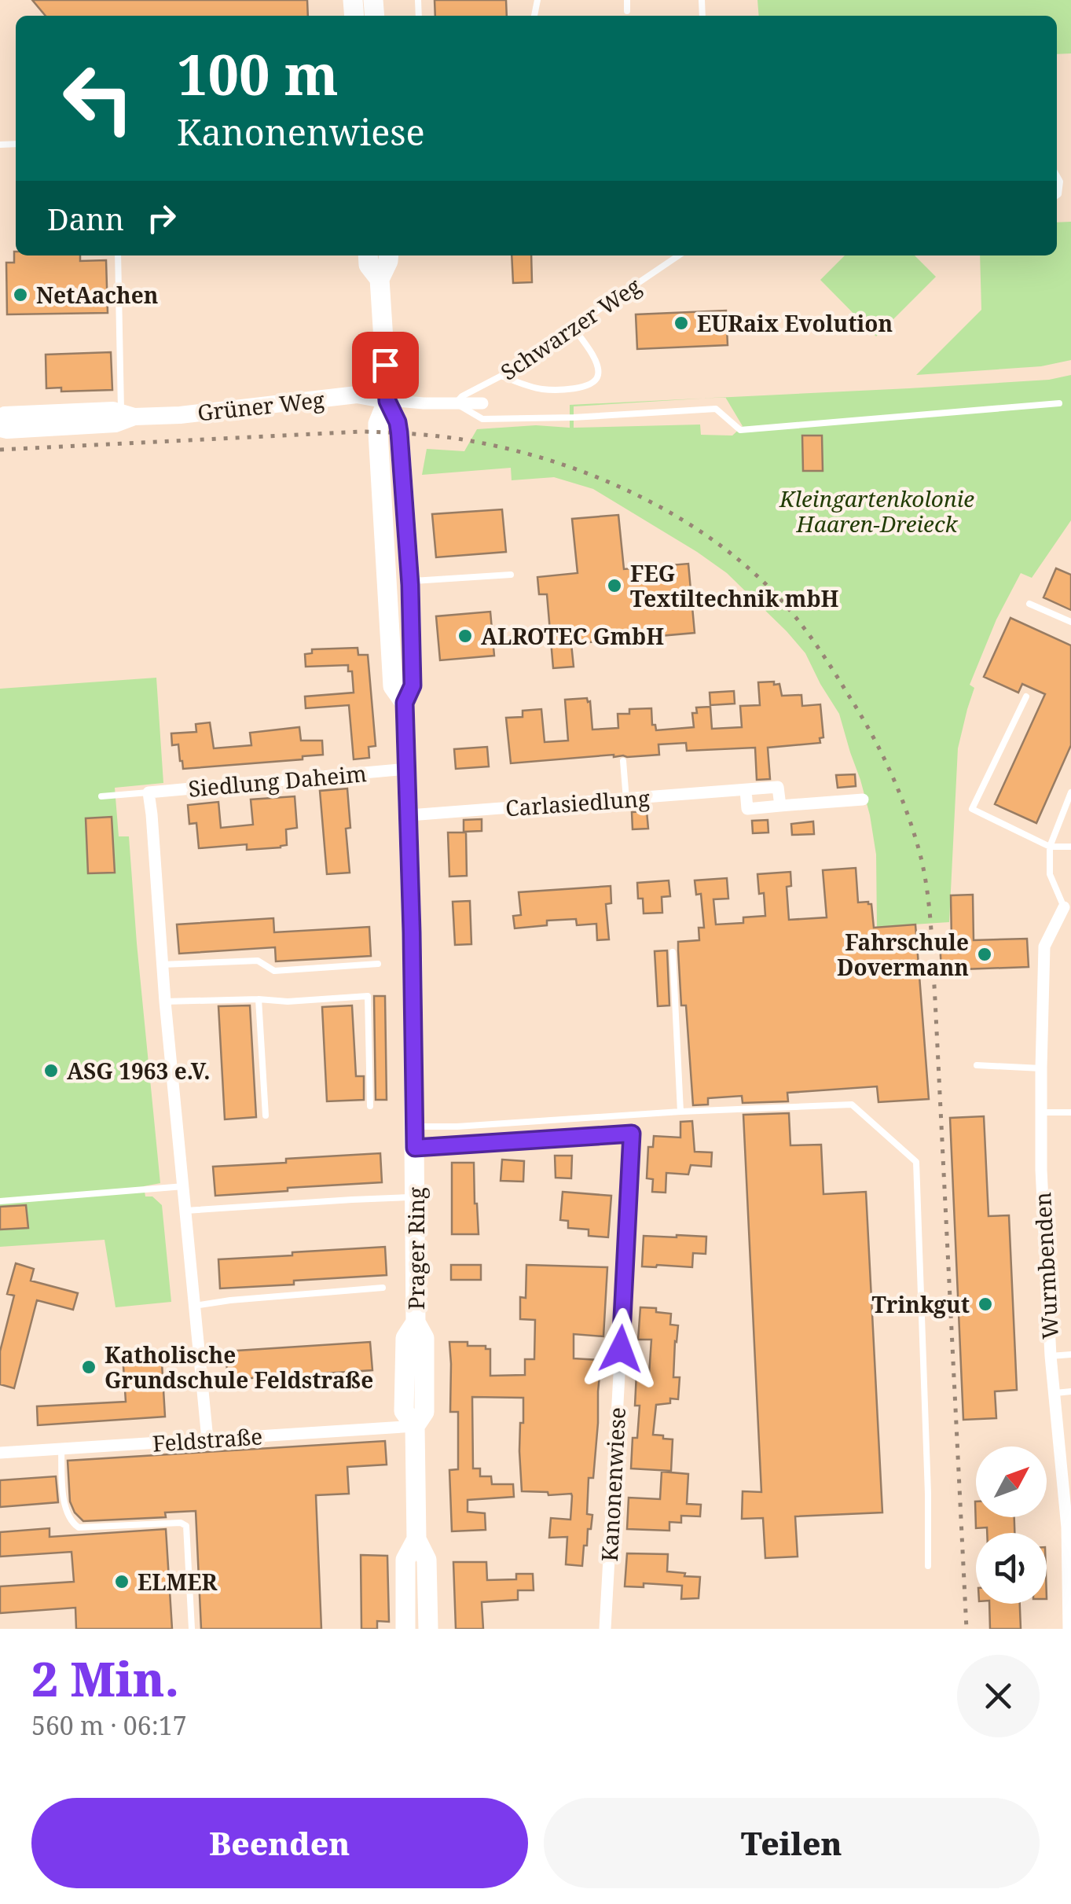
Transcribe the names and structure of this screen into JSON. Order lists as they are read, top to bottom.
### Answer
{
  "streets": {
    "main road": ["Prager Ring"],
    "street": [
      "Grüner Weg",
      "Siedlung Daheim",
      "Carlasiedlung",
      "Wurmbenden",
      "Feldstraße",
      "Kanonenwiese"
    ],
    "lane": ["Schwarzer Weg"]
  },
  "crossings": [
    ["Grüner Weg", "Prager Ring"],
    ["Siedlung Daheim", "Prager Ring"],
    ["Carlasiedlung", "Prager Ring"],
    ["Prager Ring", "Feldstraße"],
    ["Prager Ring", "Kanonenwiese"]
  ],
  "parks": ["Kleingartenkolonie Haaren-Dreieck"],
  "places": [
    "NetAachen",
    "EURaix Evolution",
    "FEG Textiltechnik mbH",
    "ALROTEC GmbH",
    "Fahrschule Dovermann",
    "ASG 1963 e.V.",
    "Trinkgut",
    "Katholische Grundschule Feldstraße",
    "ELMER"
  ],
  "north": "top right",
  "page": {
    "turn": ["100 m", "Kanonenwiese"],
    "then": "Dann",
    "heading": ["2 Min.", "560 m · 06:17"],
    "buttons": ["Beenden", "Teilen"]
  }
}
